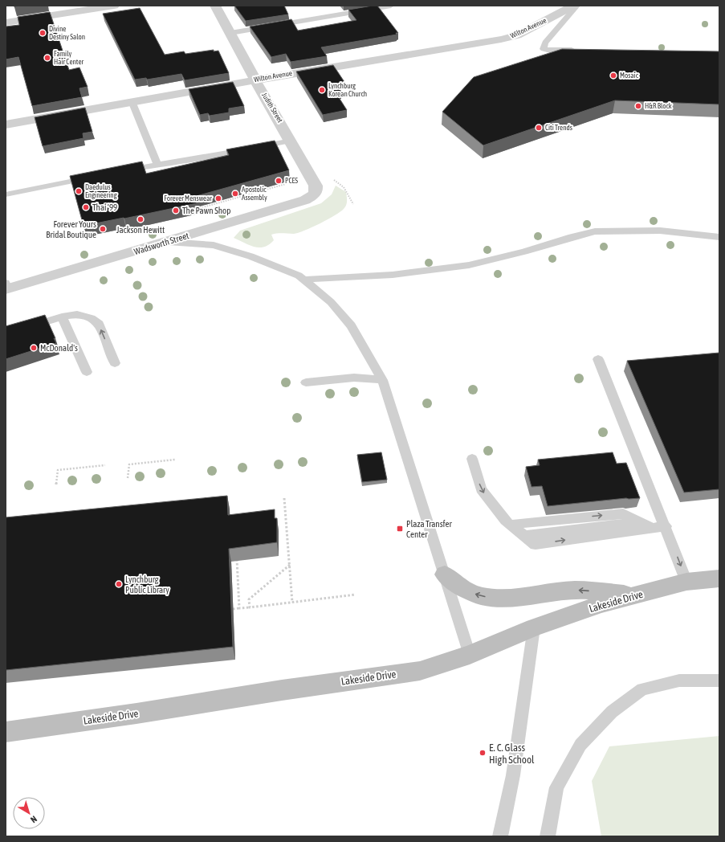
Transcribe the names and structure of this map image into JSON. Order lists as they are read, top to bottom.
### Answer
{
  "streets": {
    "main road": ["Lakeside Drive"],
    "street": ["Wilton Avenue", "Judith Street", "Wadsworth Street"]
  },
  "crossings": [
    ["Wilton Avenue", "Judith Street"],
    ["Judith Street", "Wadsworth Street"]
  ],
  "places": {
    "other": [
      "Divine Destiny Salon",
      "Family Hair Center",
      "Mosaic",
      "Lynchburg Korean Church",
      "H&R Block",
      "Citi Trends",
      "PCES",
      "Daedulus Engineering",
      "Apostolic Assembly",
      "Forever Menswear",
      "Thai '99",
      "The Pawn Shop",
      "Jackson Hewitt",
      "Forever Yours Bridal Boutique",
      "McDonald's",
      "Lynchburg Public Library",
      "E. C. Glass High School"
    ],
    "transit": ["Plaza Transfer Center"]
  },
  "north": "bottom right"
}
